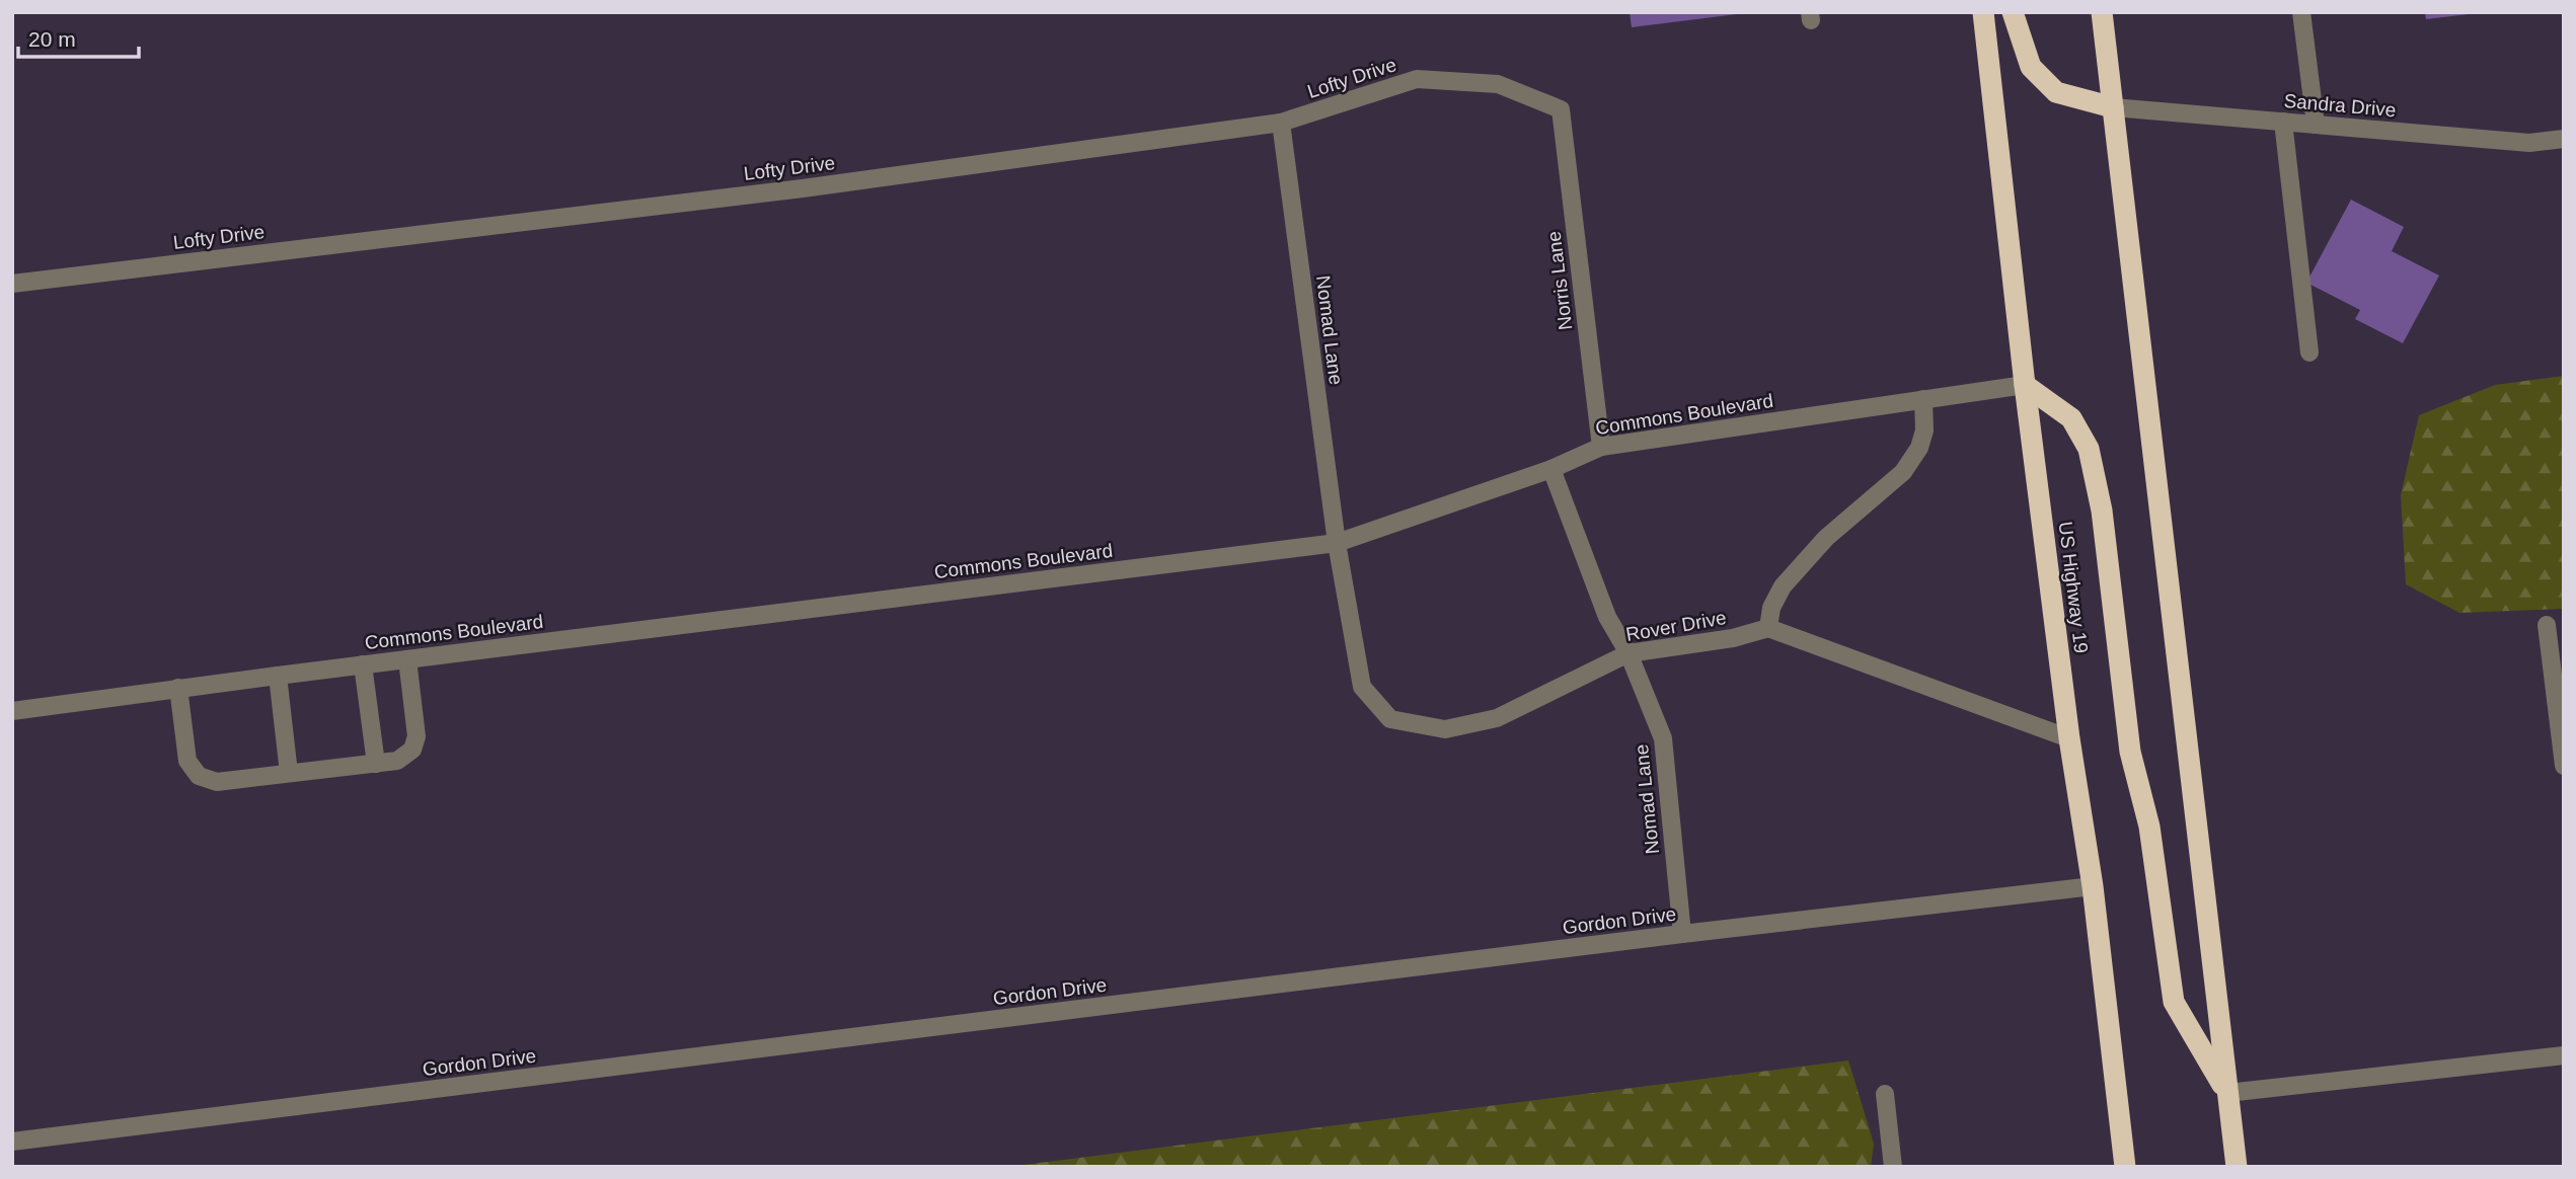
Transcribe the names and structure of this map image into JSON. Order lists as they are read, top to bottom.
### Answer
{
  "streets": {
    "highway": ["US Highway 19"],
    "street": [
      "Lofty Drive",
      "Sandra Drive",
      "Norris Lane",
      "Nomad Lane",
      "Commons Boulevard",
      "Rover Drive",
      "Gordon Drive"
    ]
  },
  "crossings": [
    ["Lofty Drive", "Norris Lane"],
    ["Lofty Drive", "Nomad Lane"],
    ["Norris Lane", "Commons Boulevard"],
    ["Nomad Lane", "Commons Boulevard"],
    ["Nomad Lane", "Rover Drive"],
    ["Nomad Lane", "Gordon Drive"],
    ["Commons Boulevard", "US Highway 19"],
    ["Commons Boulevard", "Rover Drive"],
    ["US Highway 19", "Gordon Drive"]
  ],
  "scale_bar": "20 m"
}
